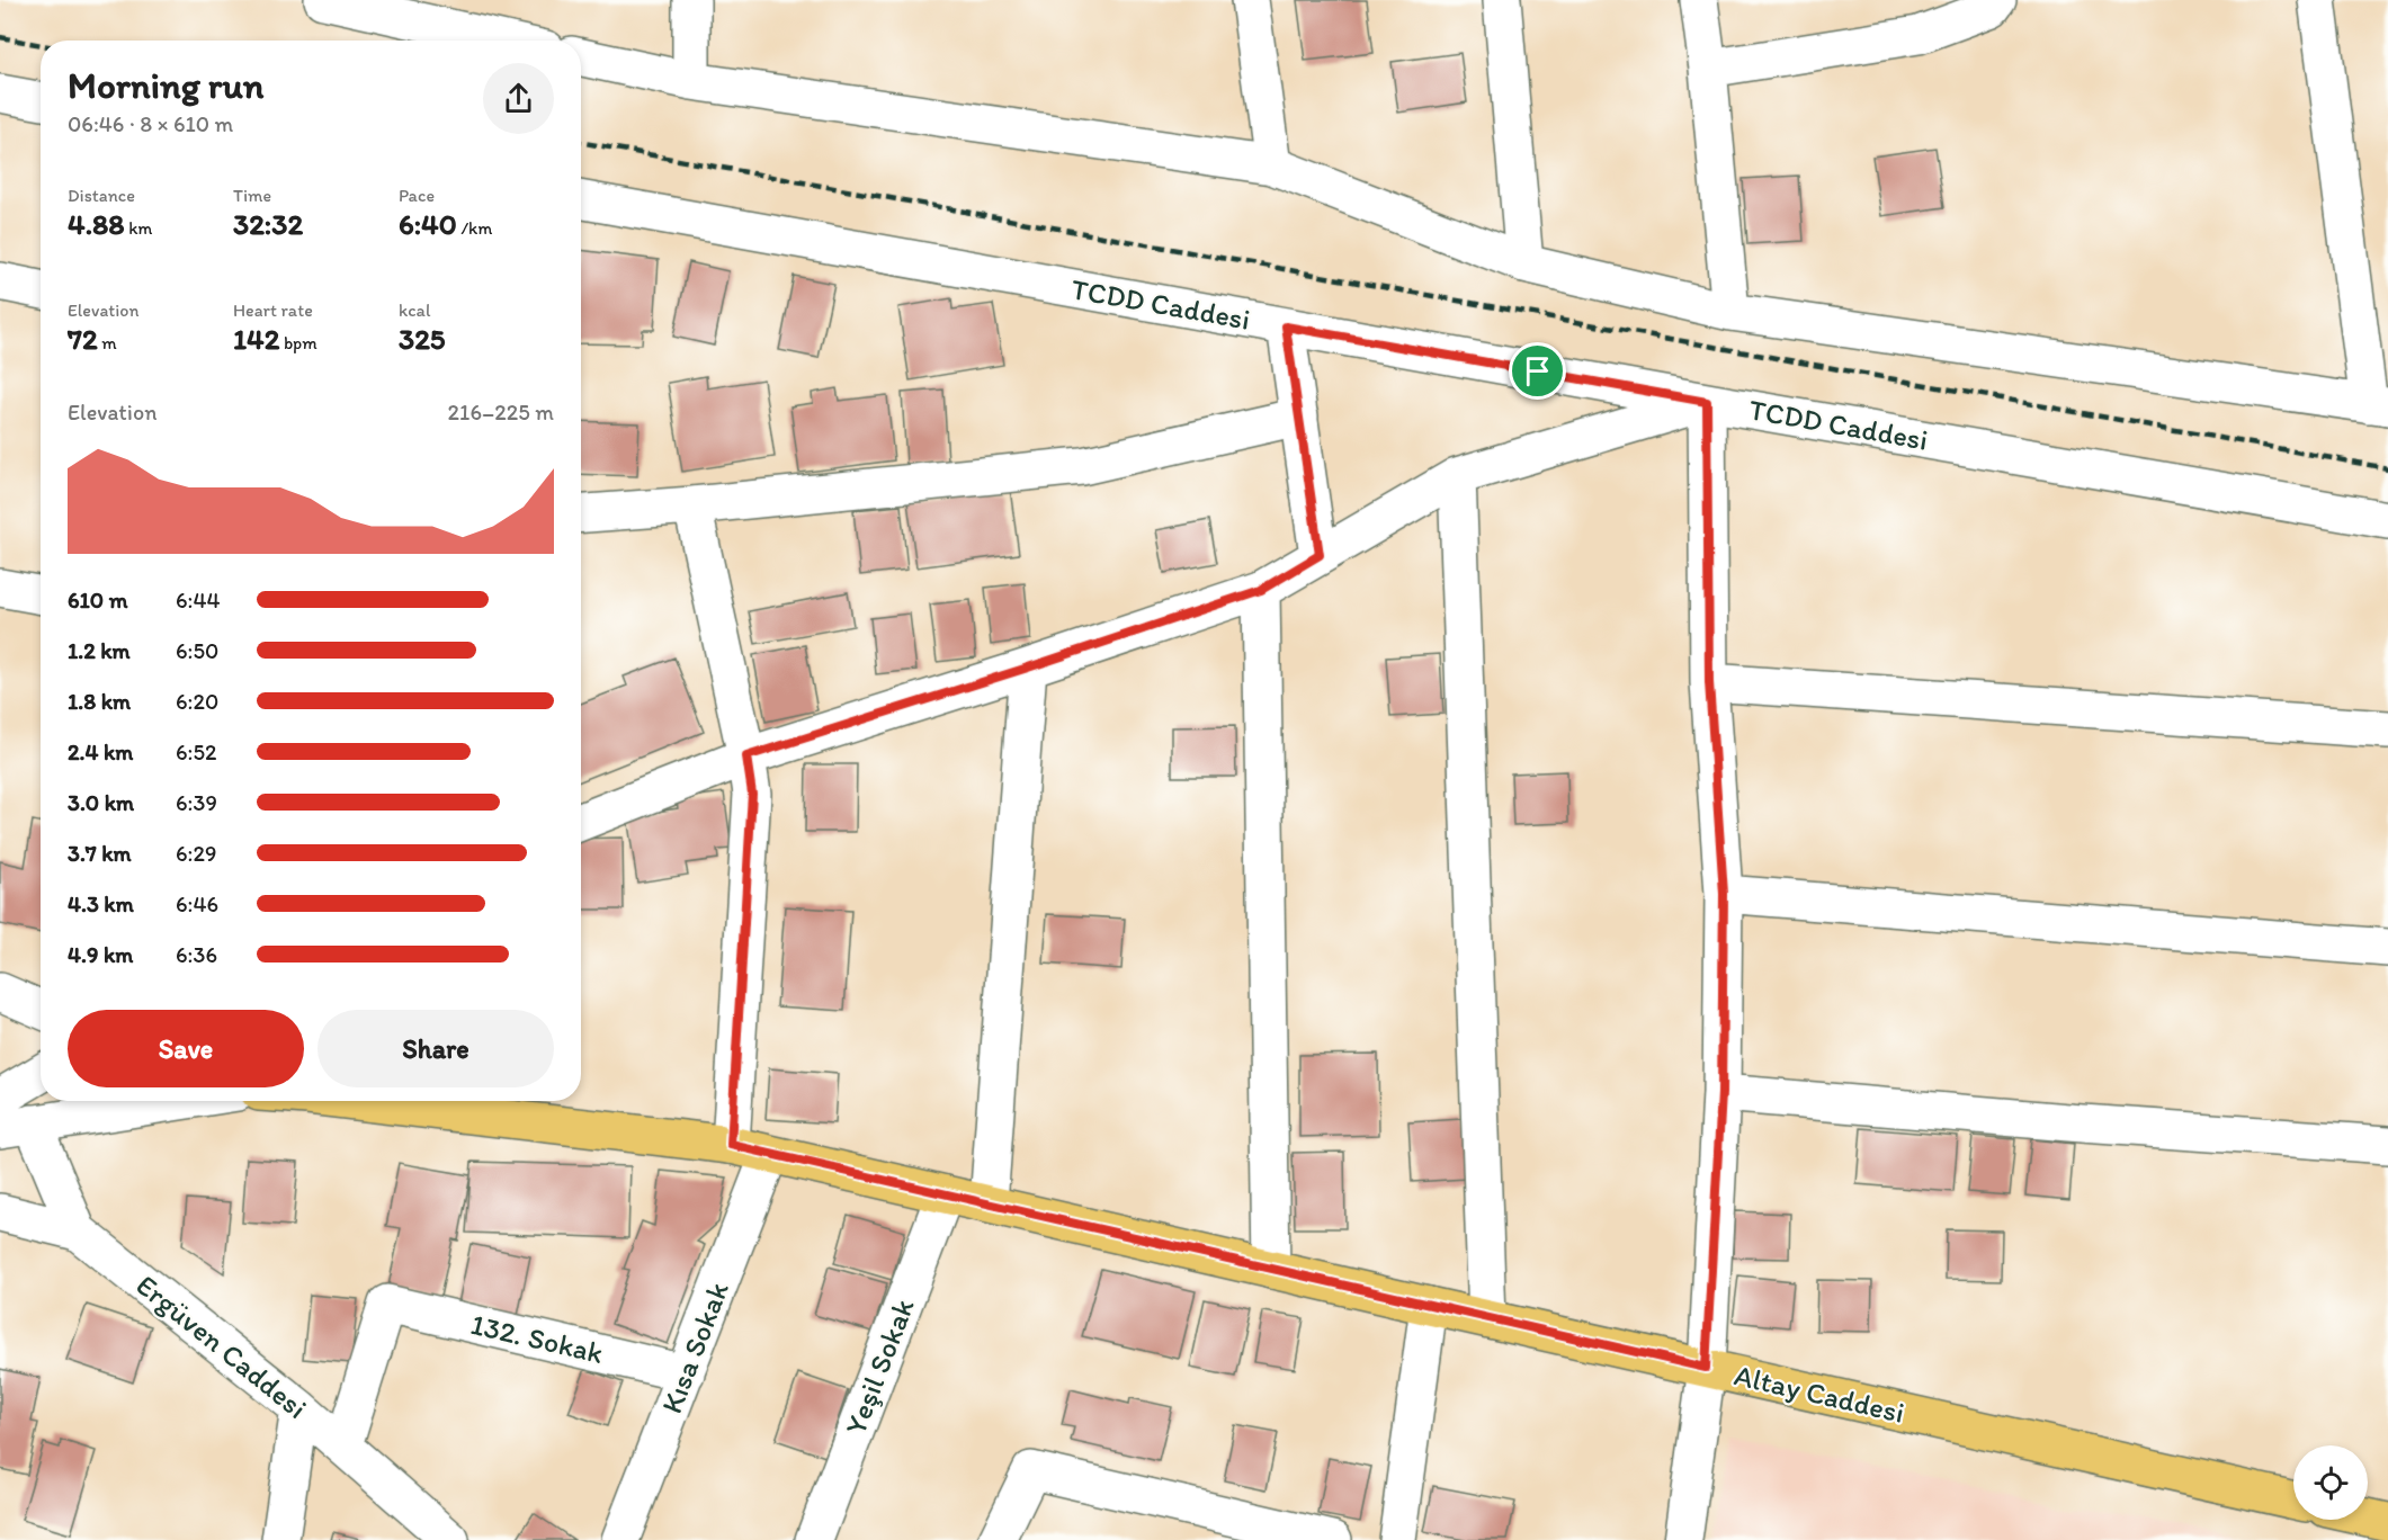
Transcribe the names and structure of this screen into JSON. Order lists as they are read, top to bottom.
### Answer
{
  "streets": {
    "main road": ["Altay Caddesi"],
    "street": [
      "TCDD Caddesi",
      "132. Sokak",
      "Ergüven Caddesi",
      "Kısa Sokak",
      "Yeşil Sokak"
    ]
  },
  "crossings": [
    ["132. Sokak", "Ergüven Caddesi"],
    ["132. Sokak", "Kısa Sokak"],
    ["Kısa Sokak", "Altay Caddesi"],
    ["Yeşil Sokak", "Altay Caddesi"]
  ],
  "page": {
    "heading": ["Morning run", "06:46 · 8 × 610 m"],
    "stats": [
      ["Distance", "4.88 km"],
      ["Time", "32:32"],
      ["Pace", "6:40 /km"],
      ["Elevation", "72 m"],
      ["Heart rate", "142 bpm"],
      ["kcal", "325"]
    ],
    "chart": ["Elevation", "216–225 m"],
    "list": [
      {
        "name": "610 m",
        "note": "6:44"
      },
      {
        "name": "1.2 km",
        "note": "6:50"
      },
      {
        "name": "1.8 km",
        "note": "6:20"
      },
      {
        "name": "2.4 km",
        "note": "6:52"
      },
      {
        "name": "3.0 km",
        "note": "6:39"
      },
      {
        "name": "3.7 km",
        "note": "6:29"
      },
      {
        "name": "4.3 km",
        "note": "6:46"
      },
      {
        "name": "4.9 km",
        "note": "6:36"
      }
    ],
    "buttons": ["Save", "Share"]
  }
}
